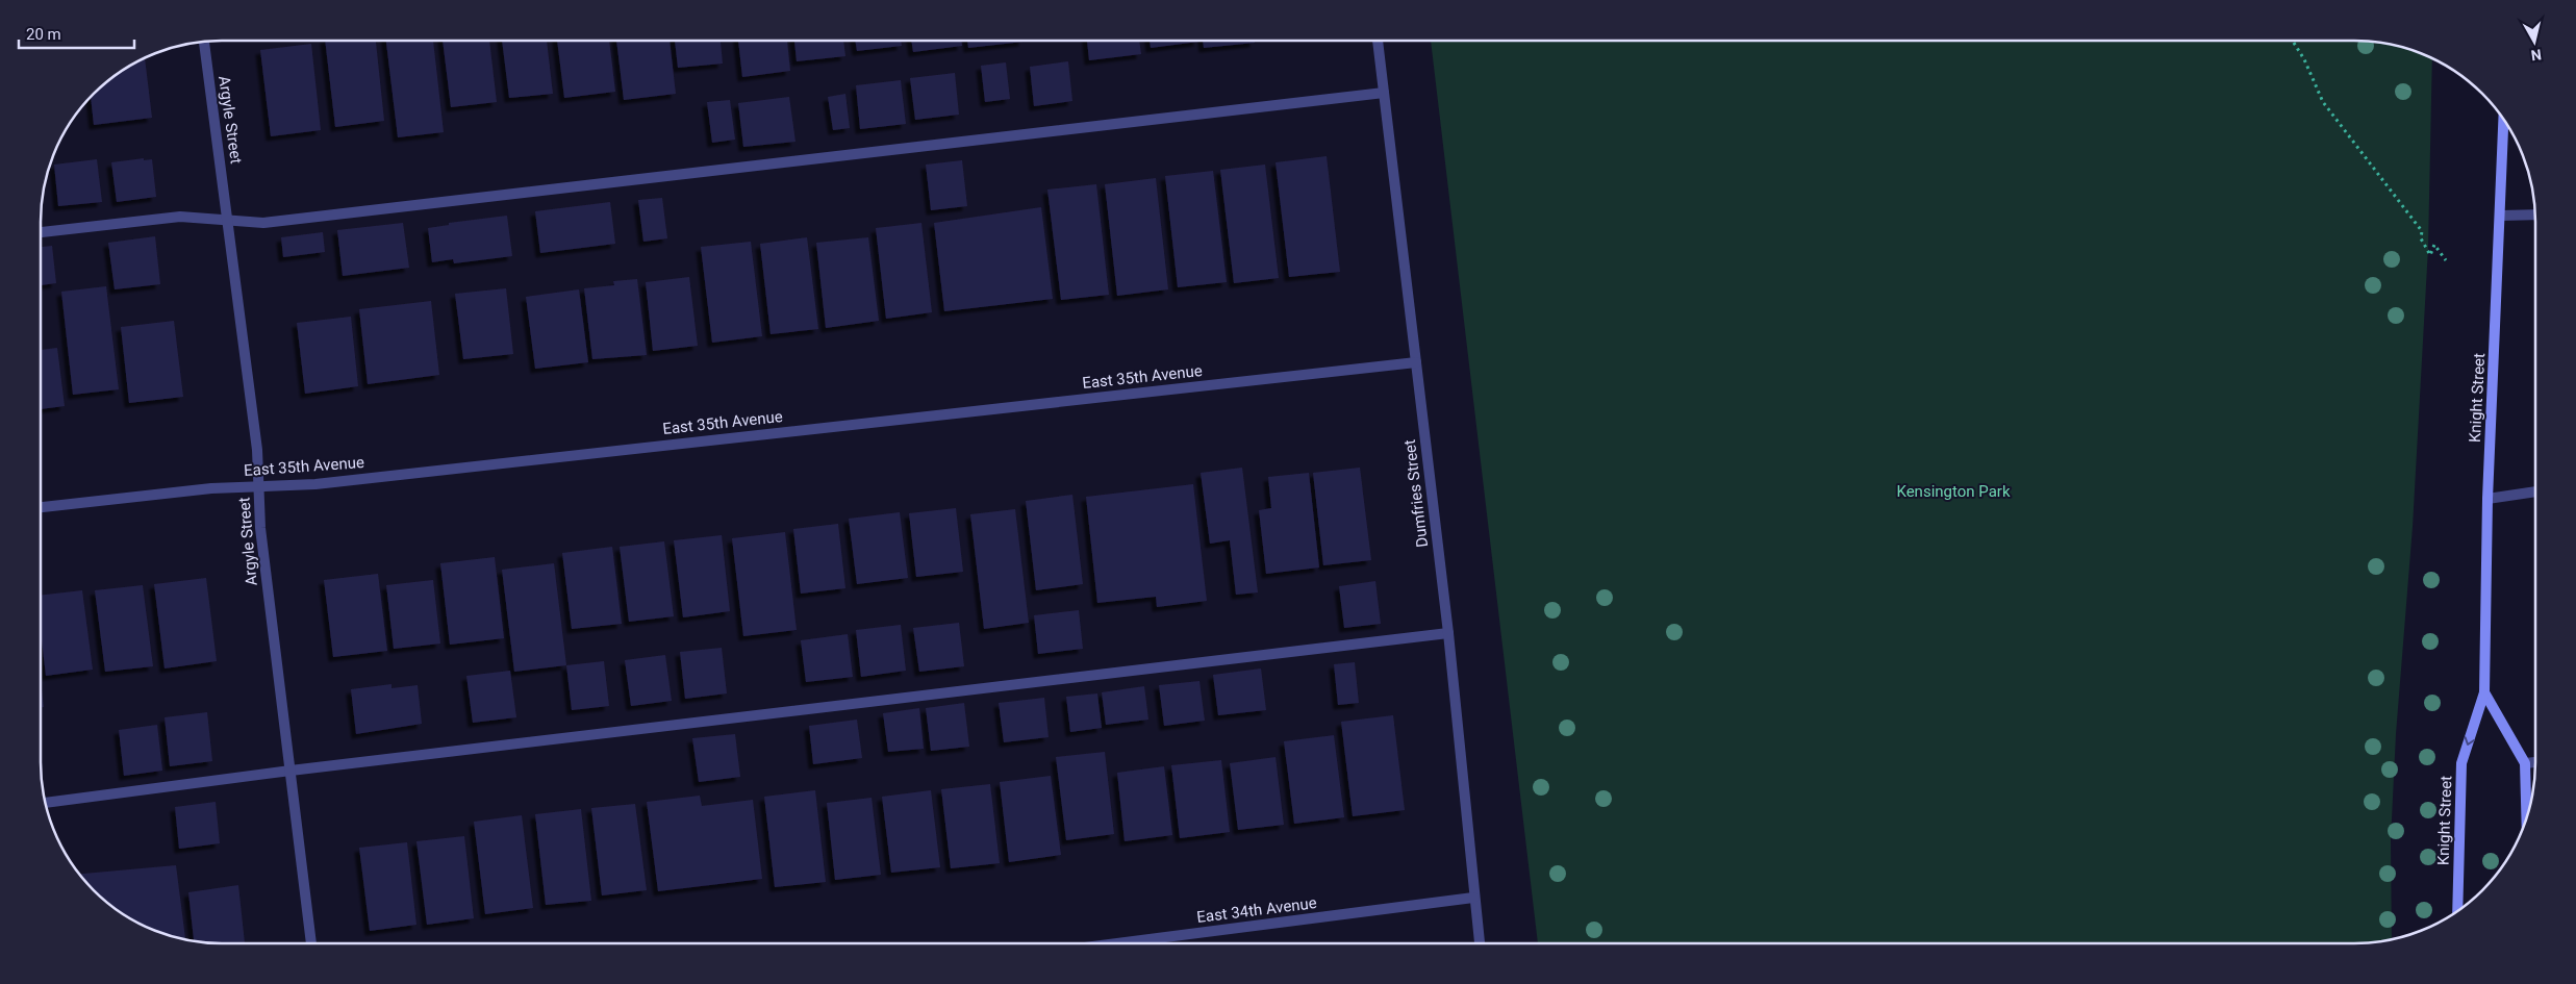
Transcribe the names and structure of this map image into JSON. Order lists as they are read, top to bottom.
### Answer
{
  "streets": {
    "main road": ["Knight Street"],
    "street": [
      "Argyle Street",
      "East 35th Avenue",
      "Dumfries Street",
      "East 34th Avenue"
    ]
  },
  "crossings": [
    ["Argyle Street", "East 35th Avenue"],
    ["East 35th Avenue", "Dumfries Street"],
    ["Dumfries Street", "East 34th Avenue"]
  ],
  "parks": ["Kensington Park"],
  "scale_bar": "20 m",
  "north": "bottom"
}
